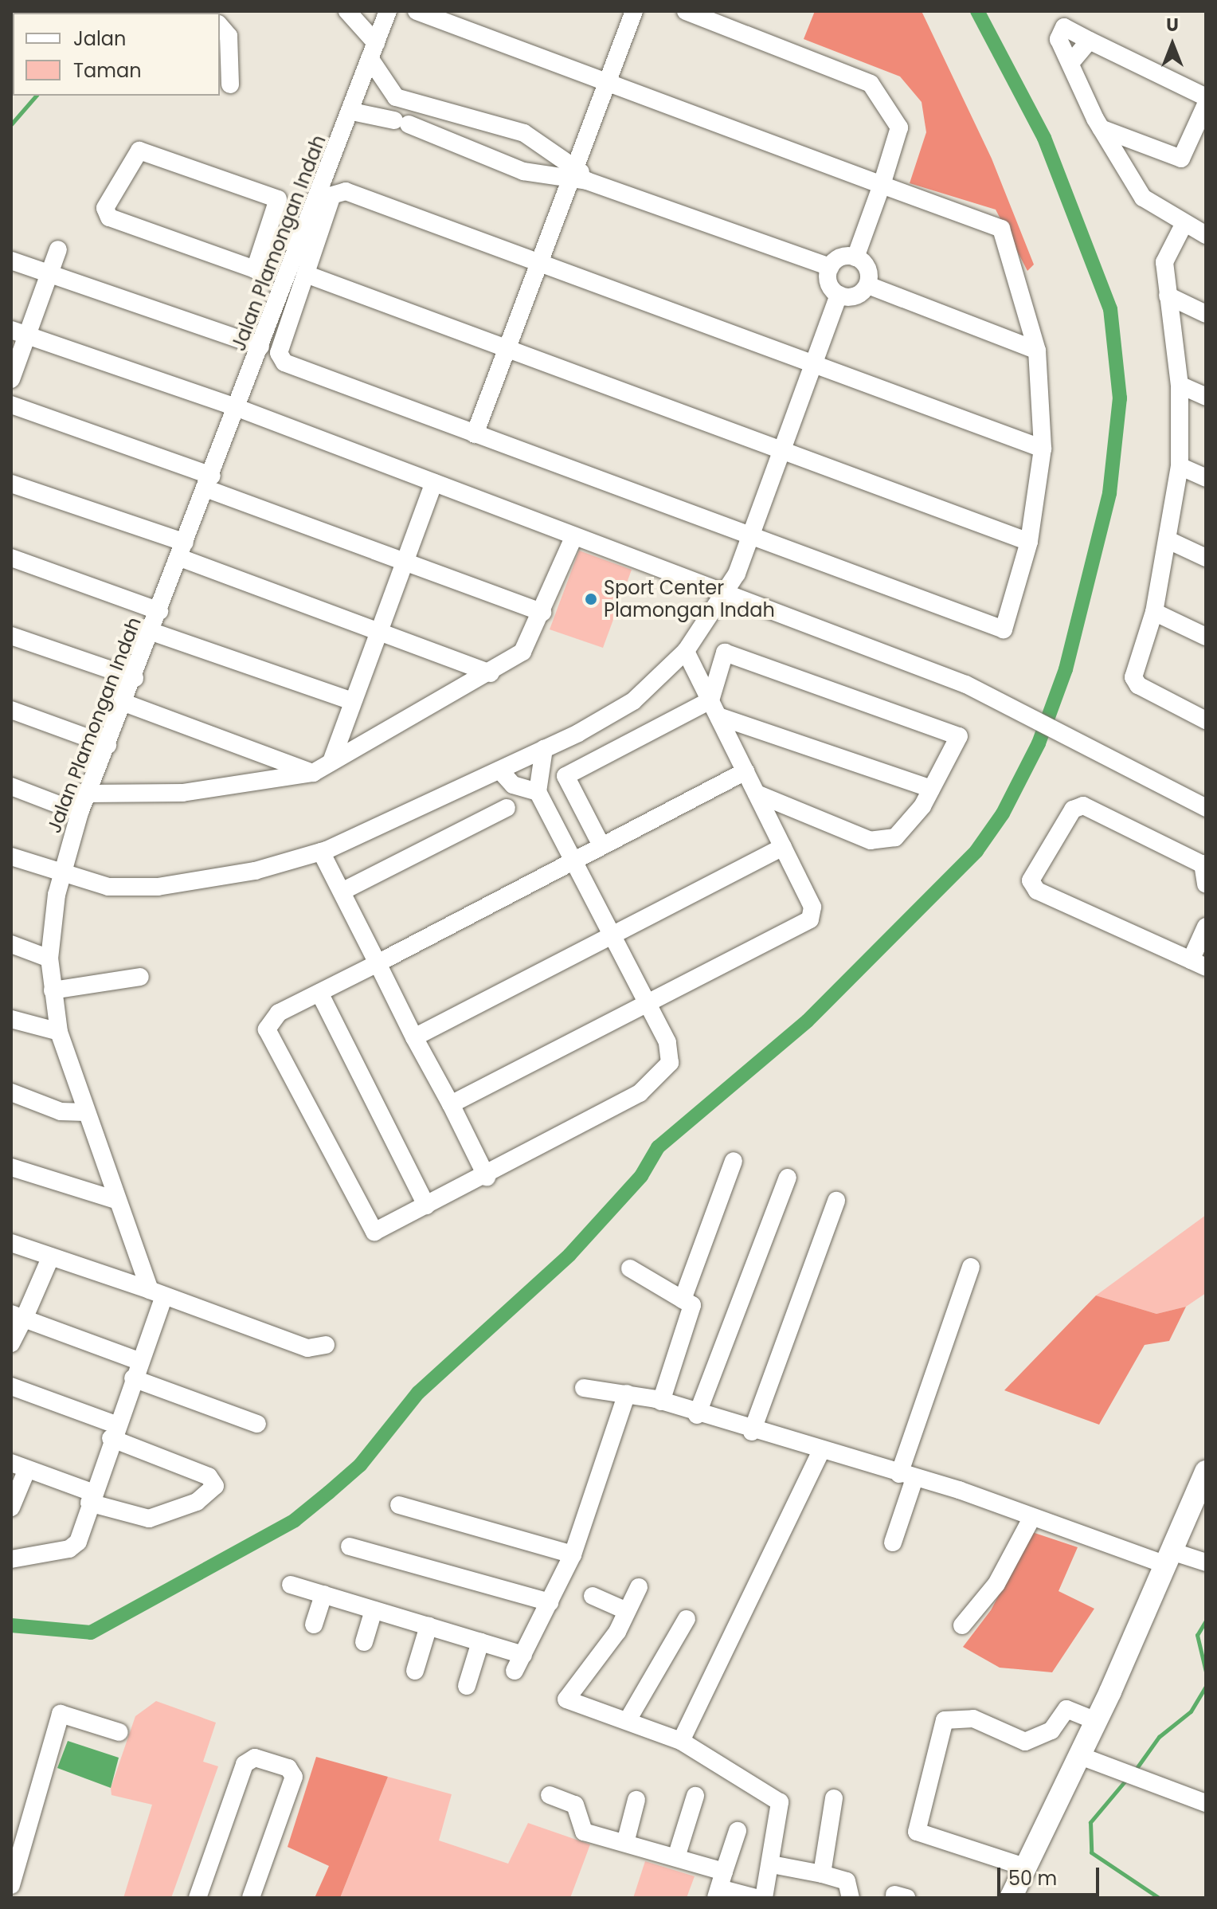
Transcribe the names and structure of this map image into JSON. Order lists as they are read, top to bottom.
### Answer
{
  "streets": {
    "street": ["Jalan Plamongan Indah"]
  },
  "places": ["Sport Center Plamongan Indah"],
  "legend": ["Jalan", "Taman"],
  "scale_bar": "50 m",
  "north": "top"
}
